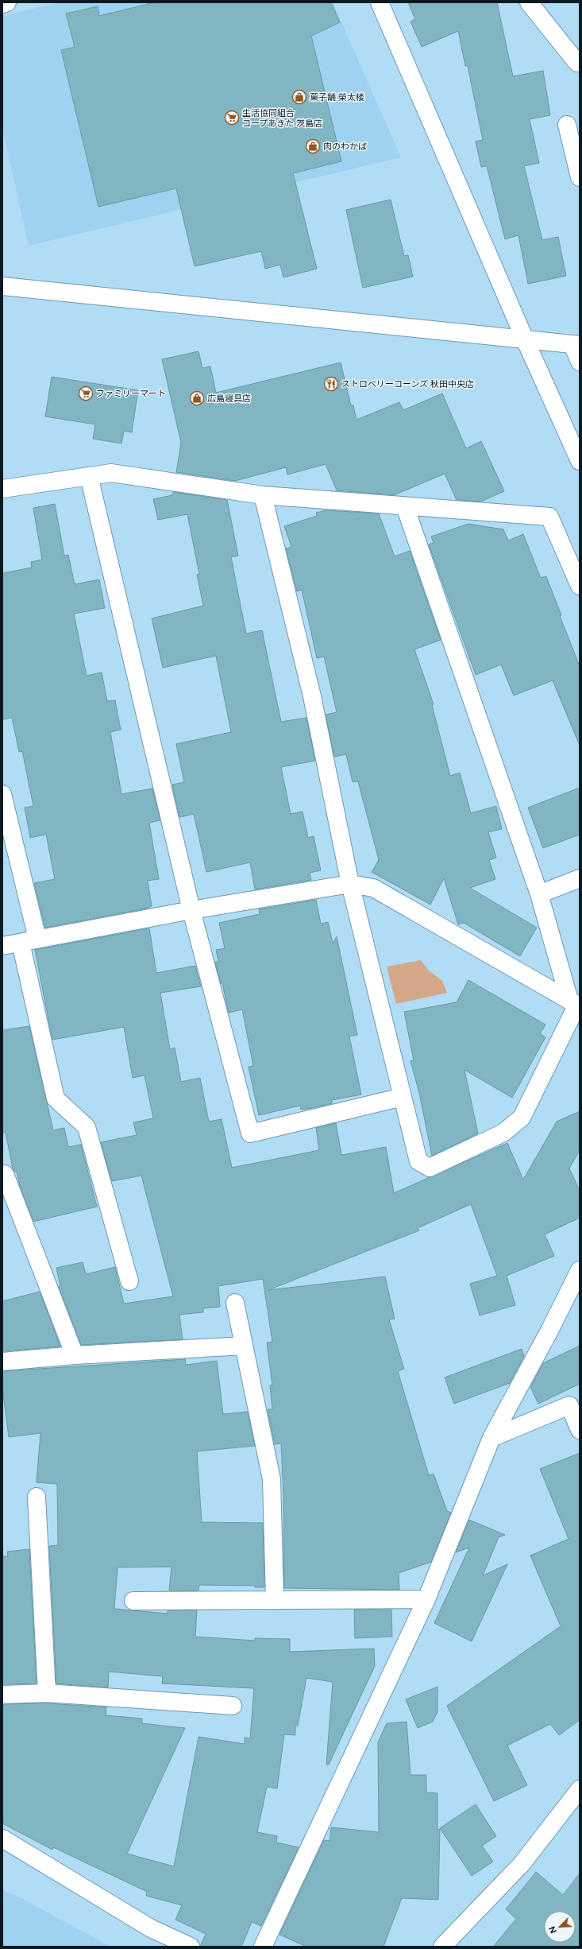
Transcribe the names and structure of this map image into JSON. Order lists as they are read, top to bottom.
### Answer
{
  "places": {
    "shop": ["菓子舗 榮太楼", "肉のわかば", "広島寝具店"],
    "supermarket": ["生活協同組合 コープあきた 茨島店", "ファミリーマート"],
    "restaurant": ["ストロベリーコーンズ 秋田中央店"]
  },
  "north": "bottom left"
}
